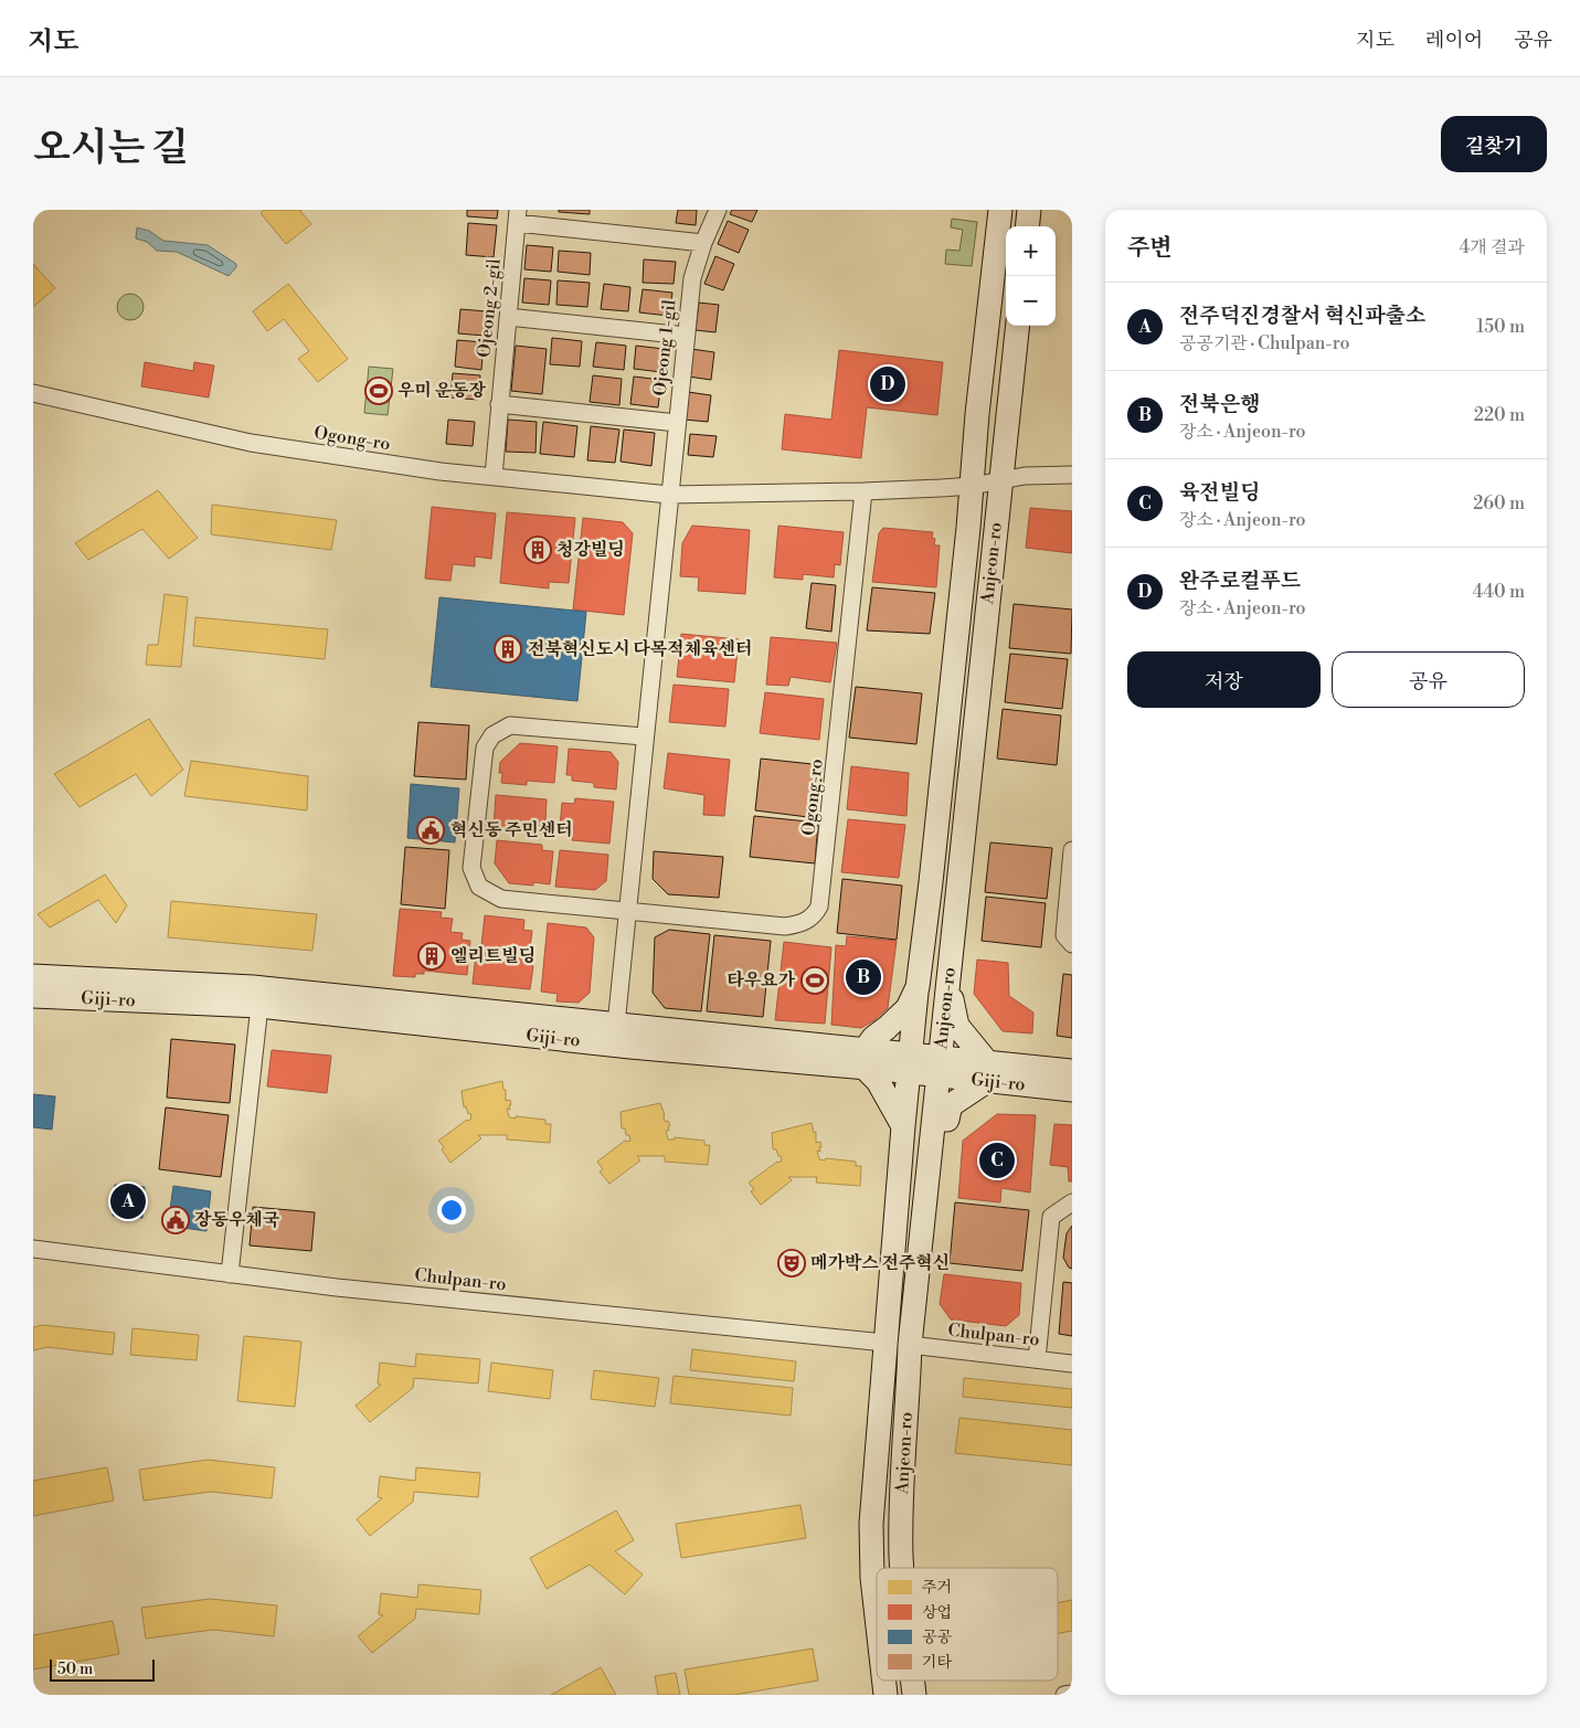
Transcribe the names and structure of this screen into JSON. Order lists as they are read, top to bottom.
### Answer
{
  "streets": {
    "street": [
      "Ojeong 2-gil",
      "Ojeong 1-gil",
      "Ogong-ro",
      "Anjeon-ro",
      "Giji-ro",
      "Chulpan-ro"
    ]
  },
  "crossings": [
    ["Ojeong 2-gil", "Ogong-ro"],
    ["Ojeong 1-gil", "Ogong-ro"],
    ["Ogong-ro", "Anjeon-ro"],
    ["Anjeon-ro", "Giji-ro"],
    ["Anjeon-ro", "Chulpan-ro"]
  ],
  "places": {
    "sports": ["우미 운동장", "타우요가"],
    "building": ["청강빌딩", "전북혁신도시 다목적체육센터", "엘리트빌딩"],
    "public building": ["혁신동 주민센터", "장동우체국"],
    "theatre": ["메가박스 전주혁신"]
  },
  "legend": [
    "주거",
    "상업",
    "공공",
    "기타"
  ],
  "scale_bar": "50 m",
  "page": {
    "header": "지도",
    "nav": ["지도", "레이어", "공유"],
    "title": "오시는 길",
    "buttons": [
      "길찾기",
      ["저장", "공유"]
    ],
    "heading": ["주변", "4개 결과"],
    "map_buttons": ["+", "−"],
    "list": [
      {
        "mark": "A",
        "name": "전주덕진경찰서 혁신파출소",
        "note": "공공기관 · Chulpan-ro",
        "value": "150 m"
      },
      {
        "mark": "B",
        "name": "전북은행",
        "note": "장소 · Anjeon-ro",
        "value": "220 m"
      },
      {
        "mark": "C",
        "name": "육전빌딩",
        "note": "장소 · Anjeon-ro",
        "value": "260 m"
      },
      {
        "mark": "D",
        "name": "완주로컬푸드",
        "note": "장소 · Anjeon-ro",
        "value": "440 m"
      }
    ],
    "pins": [
      "D",
      "B",
      "C",
      "A"
    ],
    "scale": "50 m"
  }
}
